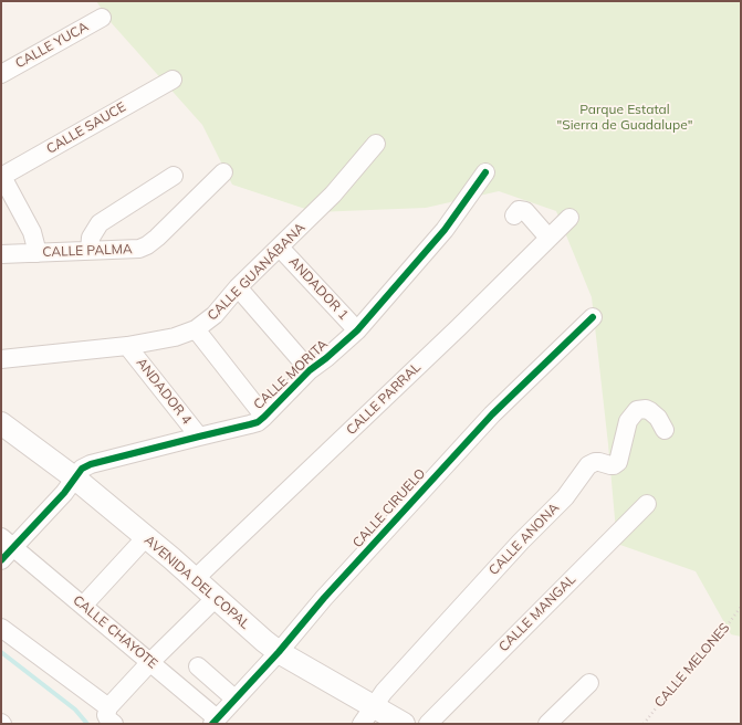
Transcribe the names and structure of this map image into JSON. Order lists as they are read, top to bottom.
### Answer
{
  "streets": {
    "street": [
      "CALLE YUCA",
      "CALLE SAUCE",
      "CALLE PALMA",
      "CALLE GUANÁBANA",
      "ANDADOR 1",
      "CALLE MORITA",
      "ANDADOR 4",
      "CALLE PARRAL",
      "CALLE CIRUELO",
      "CALLE ANONA",
      "AVENIDA DEL COPAL",
      "CALLE MANGAL",
      "CALLE CHAYOTE"
    ],
    "path": ["CALLE MELONES"]
  },
  "crossings": [
    ["CALLE GUANÁBANA", "ANDADOR 1"],
    ["CALLE GUANÁBANA", "ANDADOR 4"],
    ["ANDADOR 1", "CALLE MORITA"],
    ["CALLE MORITA", "ANDADOR 4"],
    ["CALLE MORITA", "AVENIDA DEL COPAL"],
    ["CALLE MORITA", "CALLE CHAYOTE"],
    ["CALLE PARRAL", "AVENIDA DEL COPAL"],
    ["CALLE CIRUELO", "AVENIDA DEL COPAL"],
    ["CALLE CIRUELO", "CALLE CHAYOTE"],
    ["CALLE ANONA", "AVENIDA DEL COPAL"]
  ],
  "parks": ["Parque Estatal \"Sierra de Guadalupe\""]
}
